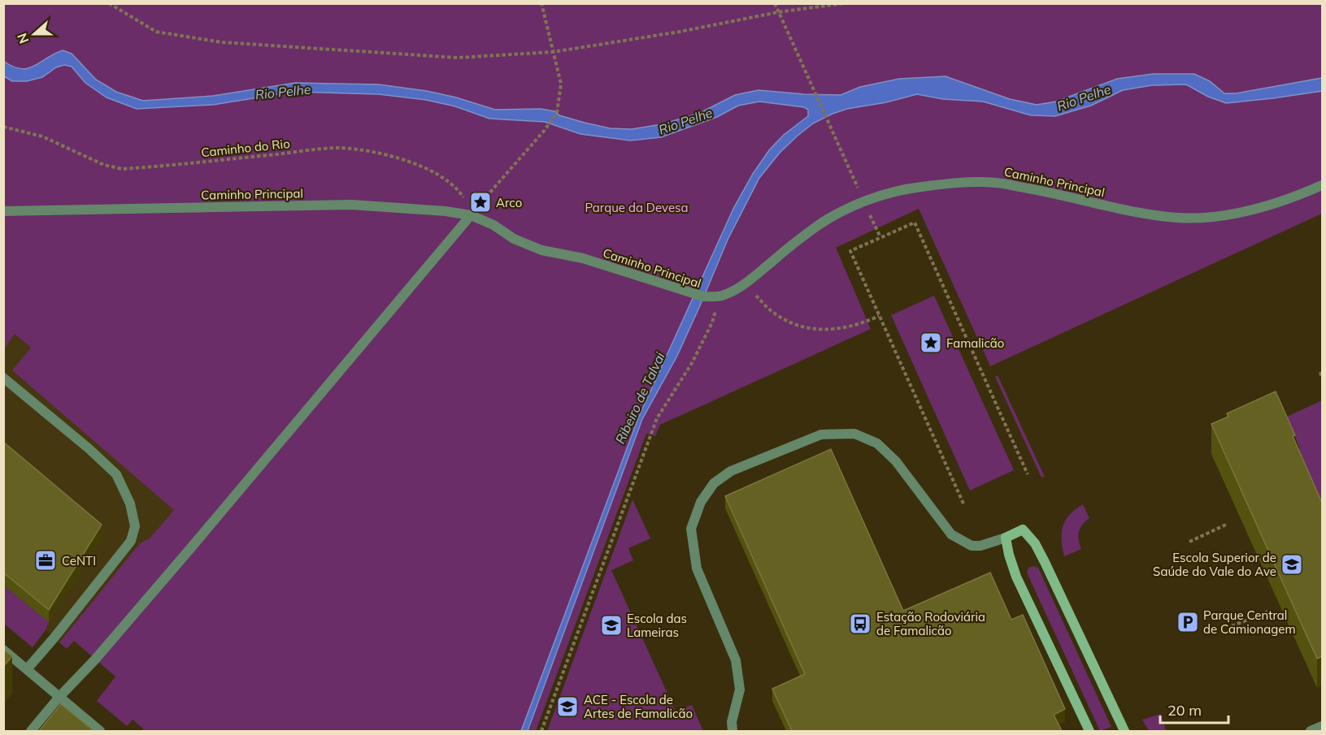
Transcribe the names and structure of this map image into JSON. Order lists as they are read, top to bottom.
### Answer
{
  "streets": {
    "street": ["Caminho Principal"],
    "path": ["Caminho do Rio"]
  },
  "crossings": [
    ["Caminho do Rio", "Caminho Principal"]
  ],
  "water": ["Rio Pelhe", "Ribeiro de Talvai"],
  "parks": ["Parque da Devesa"],
  "places": {
    "place": ["Arco", "Famalicão"],
    "office": ["CeNTI"],
    "school or university": ["Escola Superior de Saúde do Vale do Ave", "Escola das Lameiras", "ACE - Escola de Artes de Famalicão"],
    "parking": ["Parque Central de Camionagem"],
    "bus stop": ["Estação Rodoviária de Famalicão"]
  },
  "scale_bar": "20 m",
  "north": "left"
}
